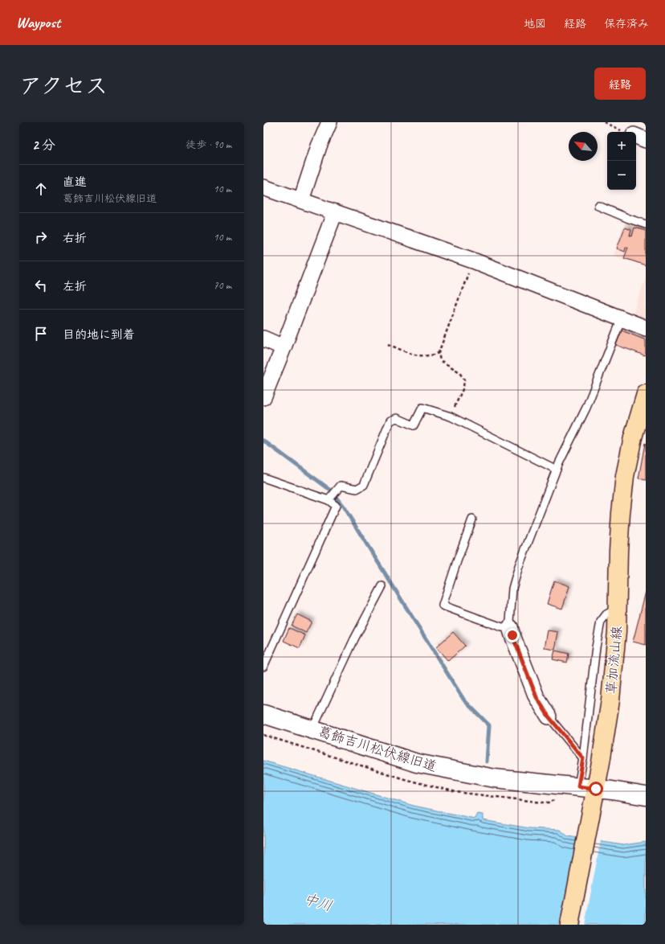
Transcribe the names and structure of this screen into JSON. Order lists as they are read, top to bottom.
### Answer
{
  "streets": {
    "main road": ["草加流山線"],
    "street": ["葛飾吉川松伏線旧道"]
  },
  "crossings": [
    ["草加流山線", "葛飾吉川松伏線旧道"]
  ],
  "water": ["中川"],
  "north": "top left",
  "page": {
    "header": "Waypost",
    "nav": ["地図", "経路", "保存済み"],
    "title": "アクセス",
    "buttons": "経路",
    "heading": ["2 分", "徒歩 · 90 m"],
    "map_buttons": ["+", "−"],
    "list": [
      ["直進", "葛飾吉川松伏線旧道", "10 m"],
      ["右折", "10 m"],
      ["左折", "70 m"],
      "目的地に到着"
    ]
  }
}
